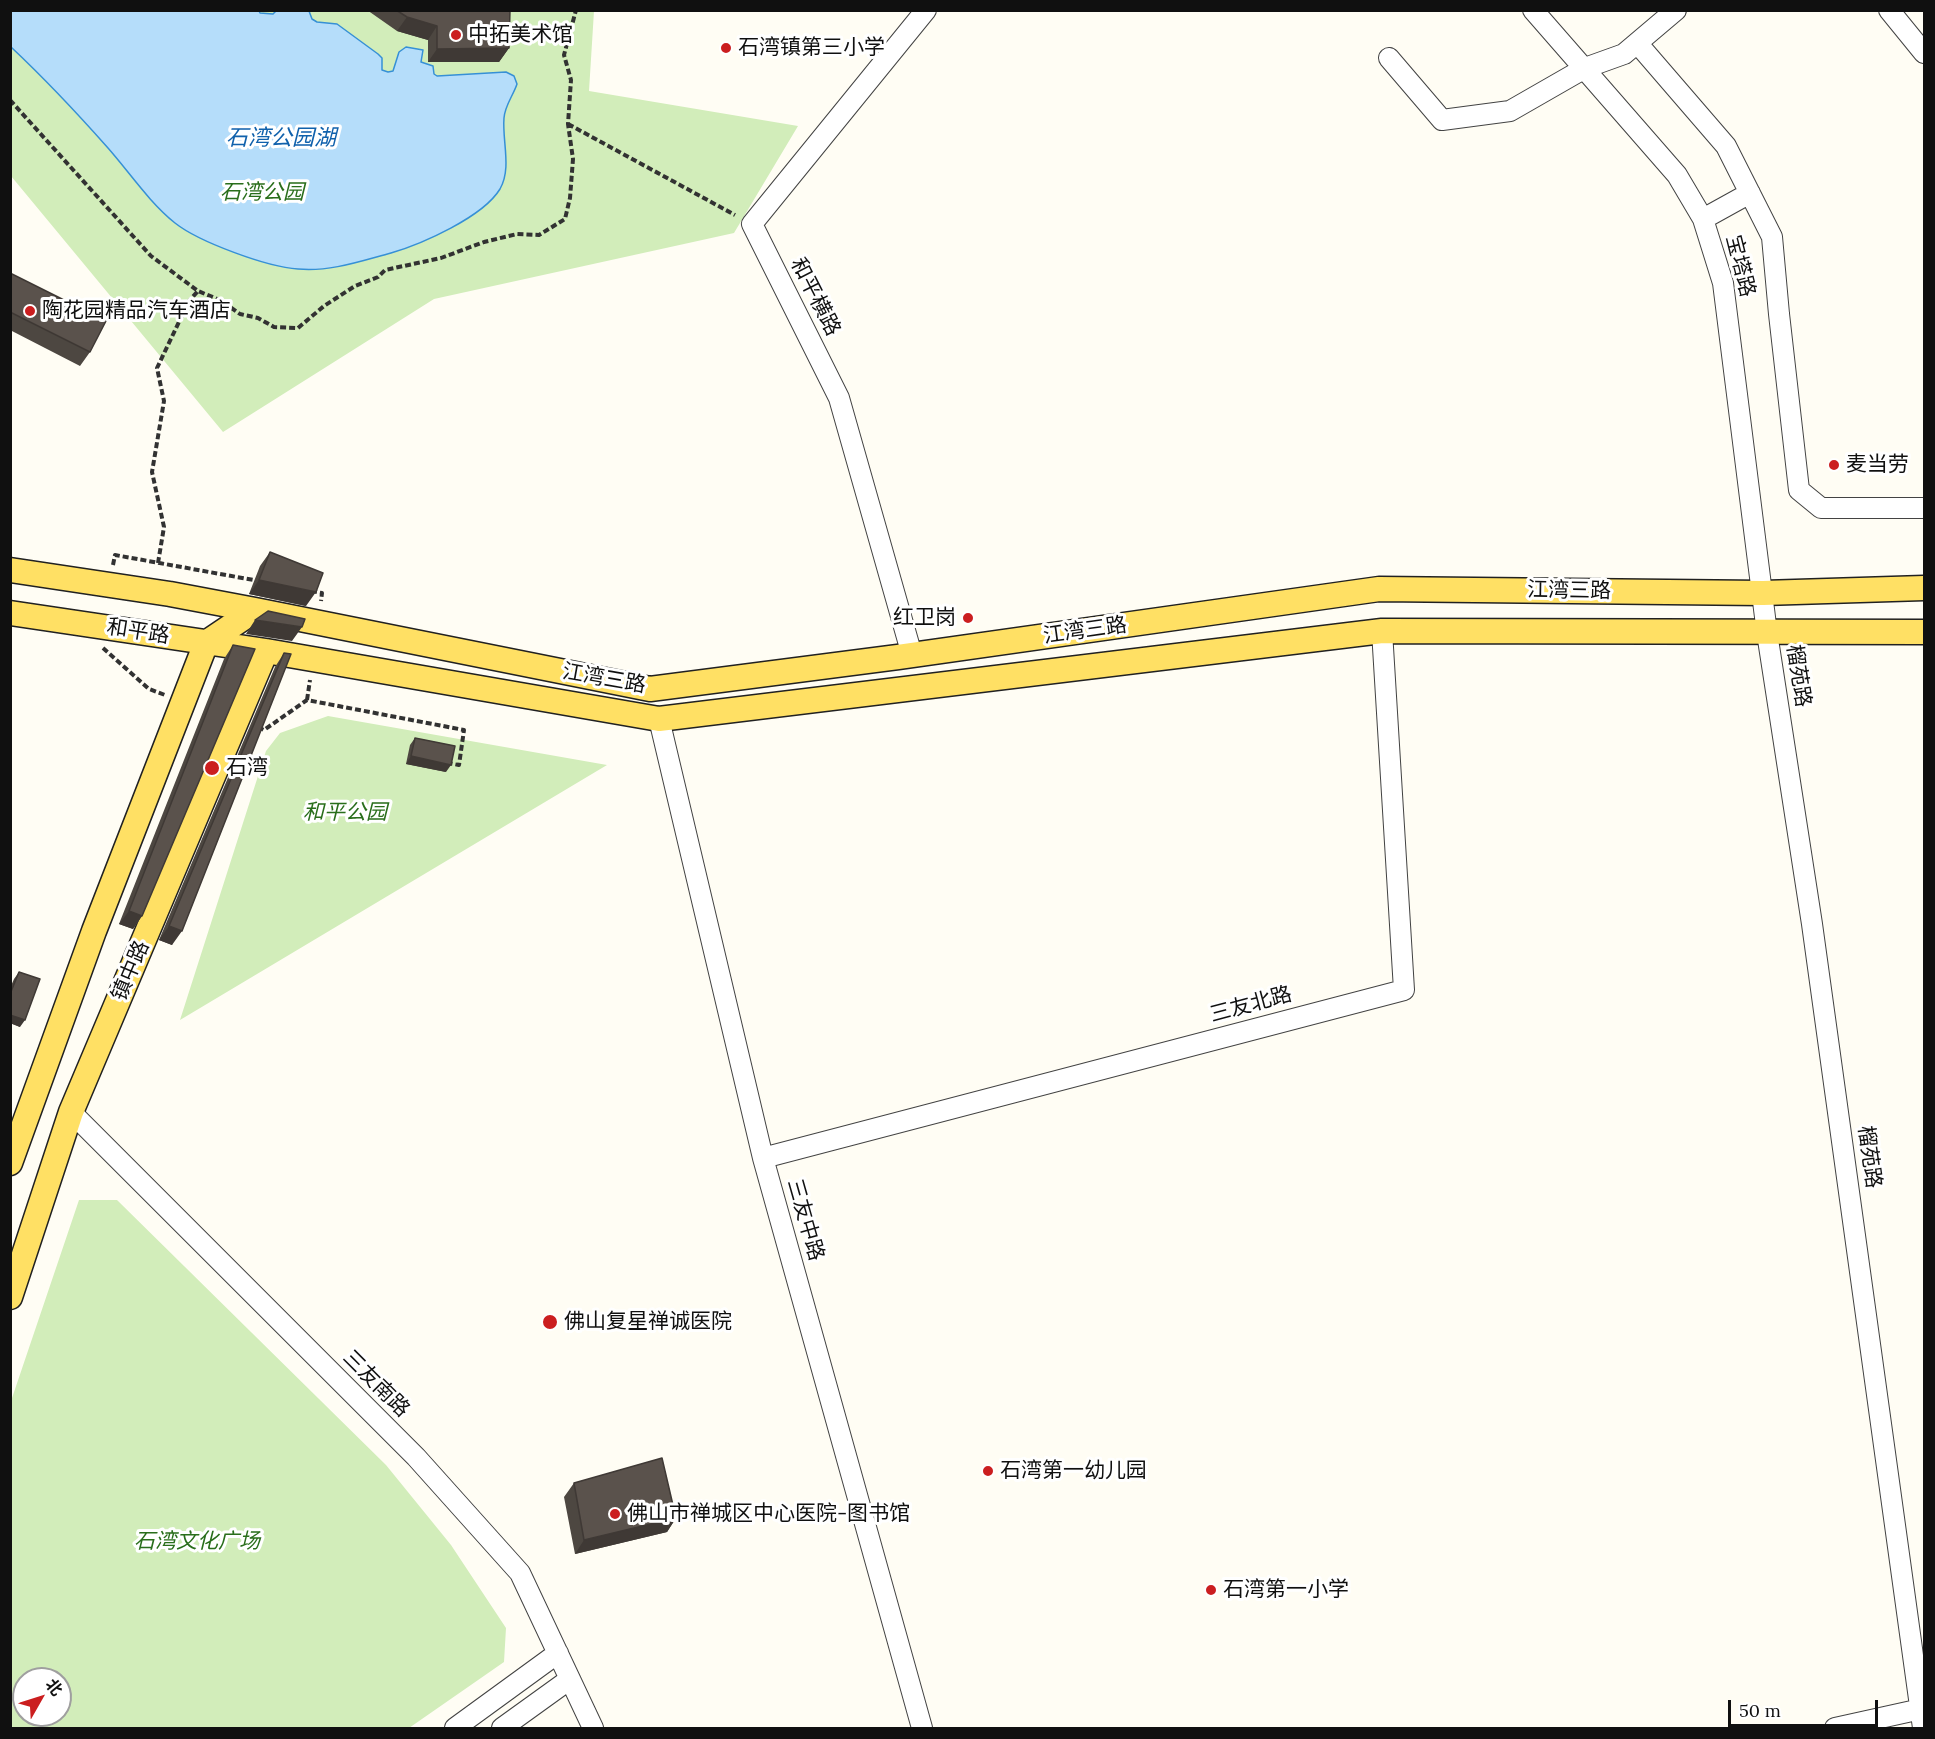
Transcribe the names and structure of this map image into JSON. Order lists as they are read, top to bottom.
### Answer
{
  "streets": {
    "main road": ["江湾三路", "和平路", "镇中路"],
    "street": [
      "宝塔路",
      "和平横路",
      "榴苑路",
      "三友北路",
      "三友中路",
      "三友南路"
    ]
  },
  "crossings": [
    ["宝塔路", "江湾三路"],
    ["宝塔路", "榴苑路"],
    ["和平横路", "江湾三路"],
    ["江湾三路", "和平路"],
    ["江湾三路", "榴苑路"],
    ["江湾三路", "镇中路"],
    ["江湾三路", "三友北路"],
    ["江湾三路", "三友中路"],
    ["和平路", "镇中路"],
    ["镇中路", "三友南路"],
    ["三友北路", "三友中路"]
  ],
  "water": ["石湾公园湖"],
  "parks": ["石湾公园", "和平公园", "石湾文化广场"],
  "places": [
    "中拓美术馆",
    "石湾镇第三小学",
    "陶花园精品汽车酒店",
    "麦当劳",
    "红卫岗",
    "石湾",
    "佛山复星禅诚医院",
    "石湾第一幼儿园",
    "佛山市禅城区中心医院-图书馆",
    "石湾第一小学"
  ],
  "scale_bar": "50 m",
  "north": "top right"
}
